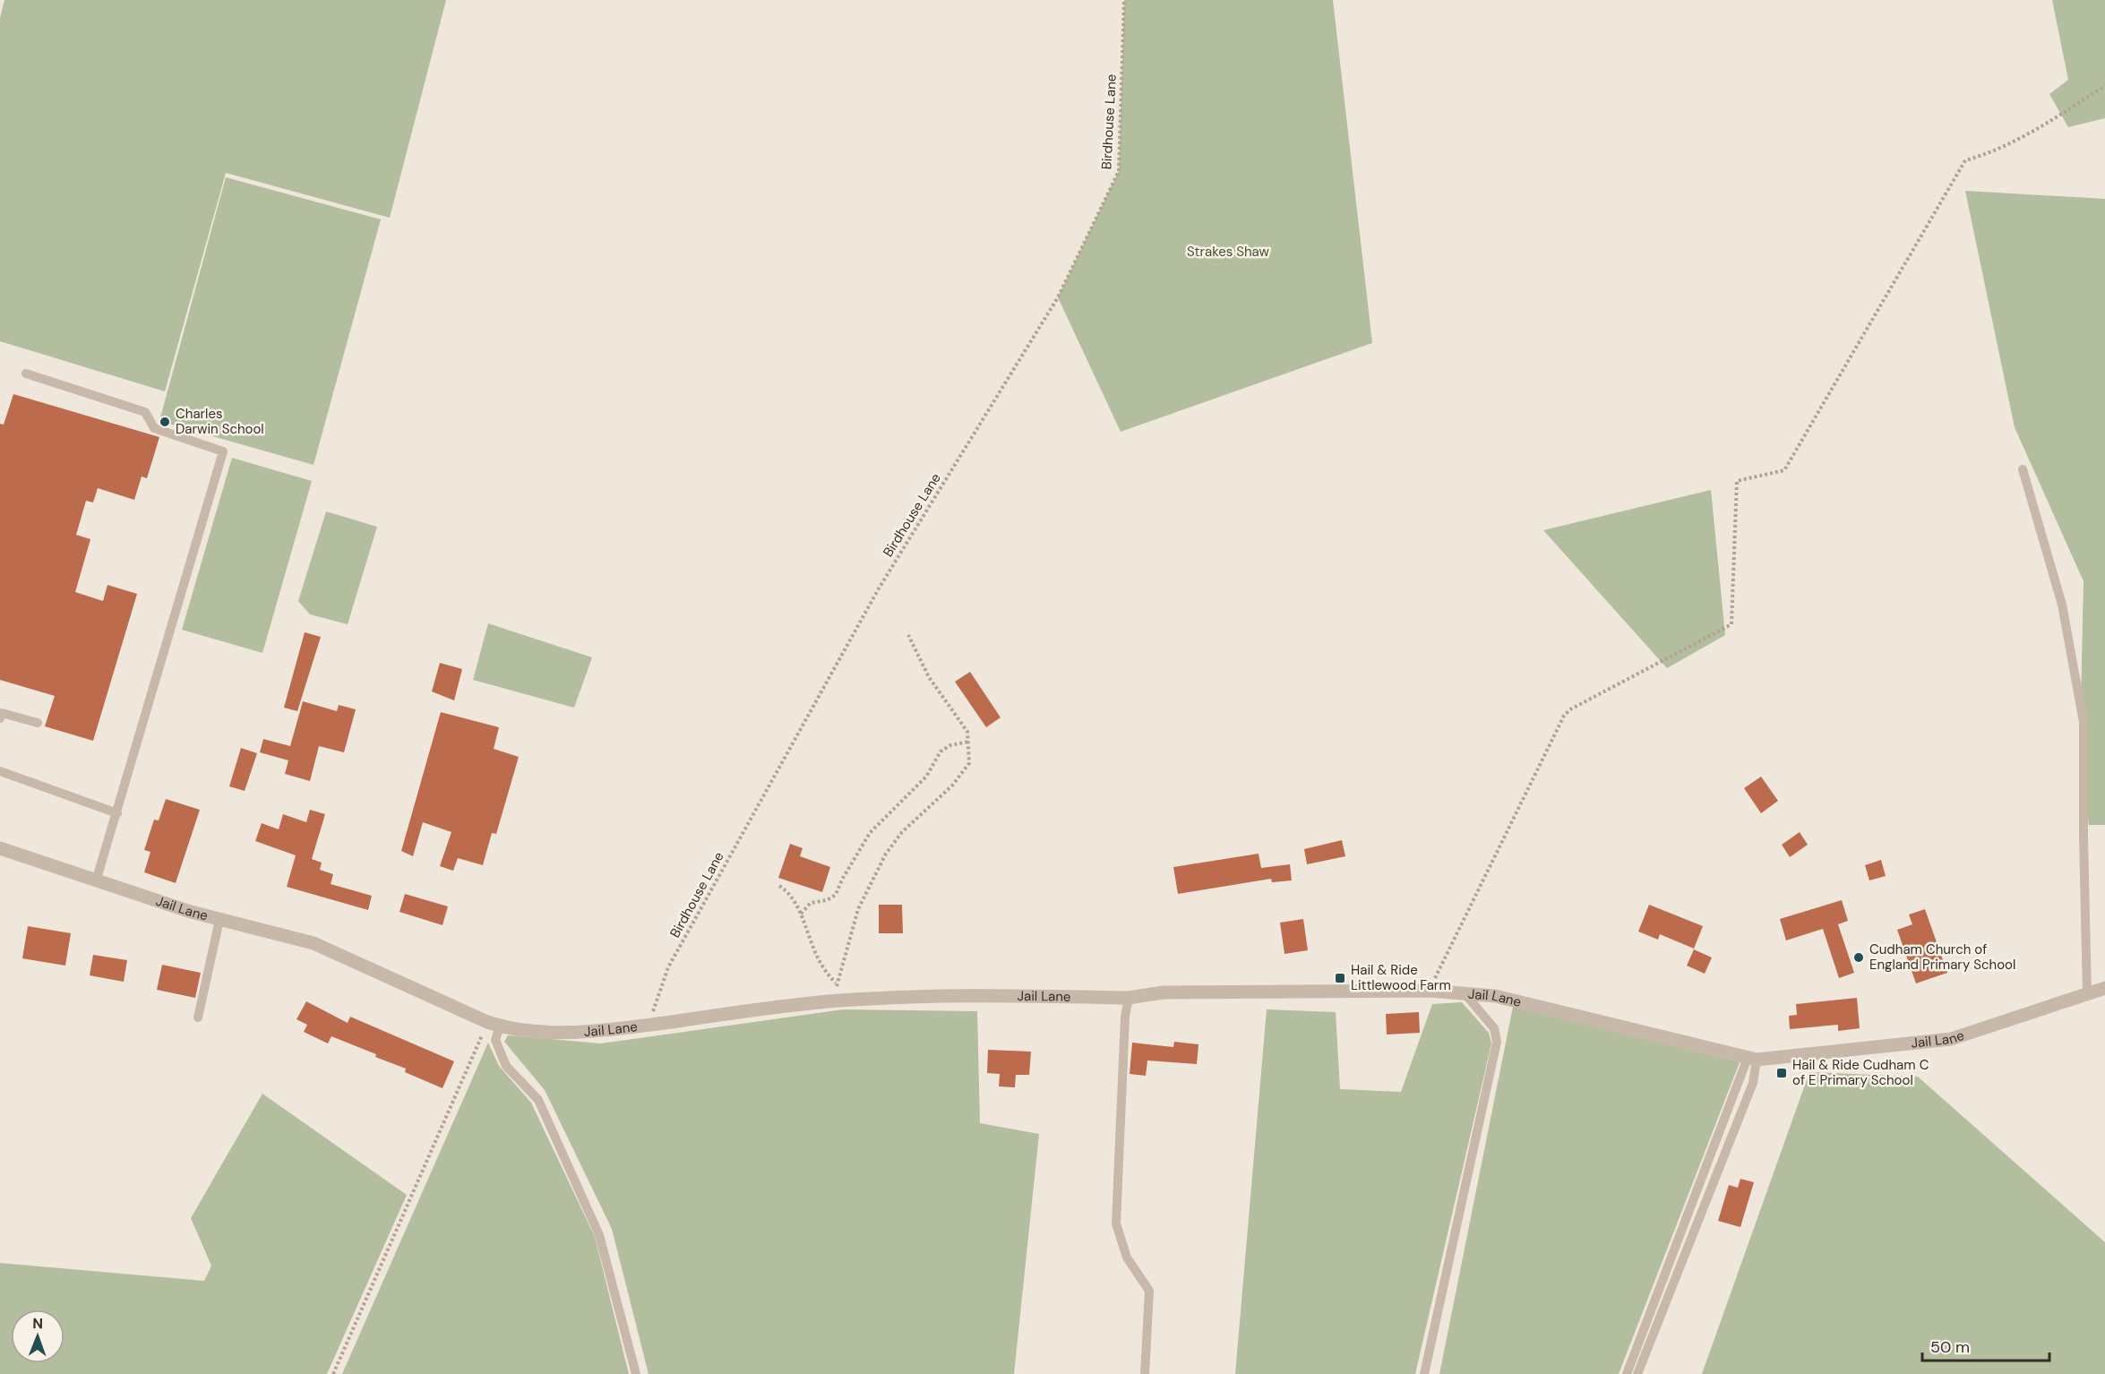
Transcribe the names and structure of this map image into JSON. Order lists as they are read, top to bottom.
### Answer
{
  "streets": {
    "street": ["Jail Lane"],
    "path": ["Birdhouse Lane"]
  },
  "crossings": [
    ["Birdhouse Lane", "Jail Lane"]
  ],
  "parks": ["Strakes Shaw"],
  "places": {
    "other": ["Charles Darwin School", "Cudham Church of England Primary School"],
    "transit": ["Hail & Ride Littlewood Farm", "Hail & Ride Cudham C of E Primary School"]
  },
  "scale_bar": "50 m",
  "north": "top"
}
